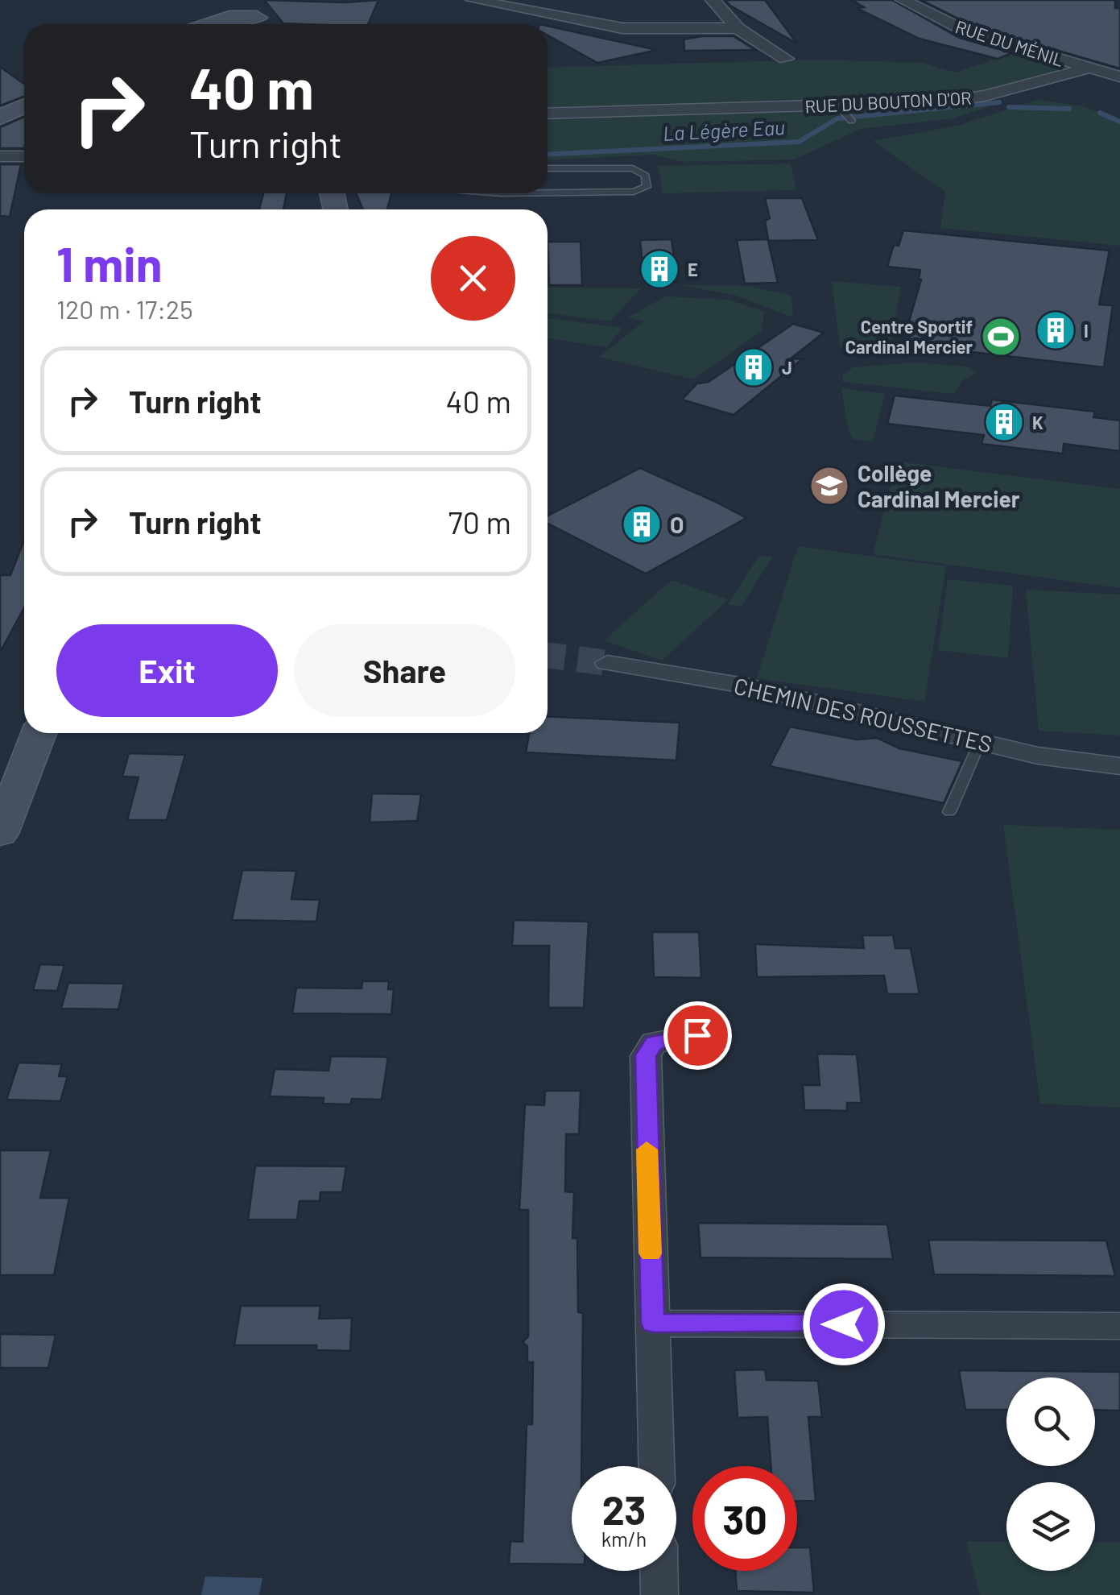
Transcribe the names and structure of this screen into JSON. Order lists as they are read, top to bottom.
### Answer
{
  "streets": {
    "street": ["RUE DU MÉNIL", "RUE DU BOUTON D'OR", "CHEMIN DES ROUSSETTES"]
  },
  "crossings": [
    ["RUE DU MÉNIL", "RUE DU BOUTON D'OR"]
  ],
  "water": ["La Légère Eau"],
  "places": {
    "building": [
      "E",
      "I",
      "J",
      "K",
      "O"
    ],
    "sports": ["Centre Sportif Cardinal Mercier"],
    "school or university": ["Collège Cardinal Mercier"]
  },
  "page": {
    "turn": ["40 m", "Turn right"],
    "heading": ["1 min", "120 m · 17:25"],
    "list": [
      {
        "name": "Turn right",
        "value": "40 m"
      },
      {
        "name": "Turn right",
        "value": "70 m"
      }
    ],
    "buttons": ["Exit", "Share"],
    "speed": "23 km/h",
    "limit": "30"
  }
}
